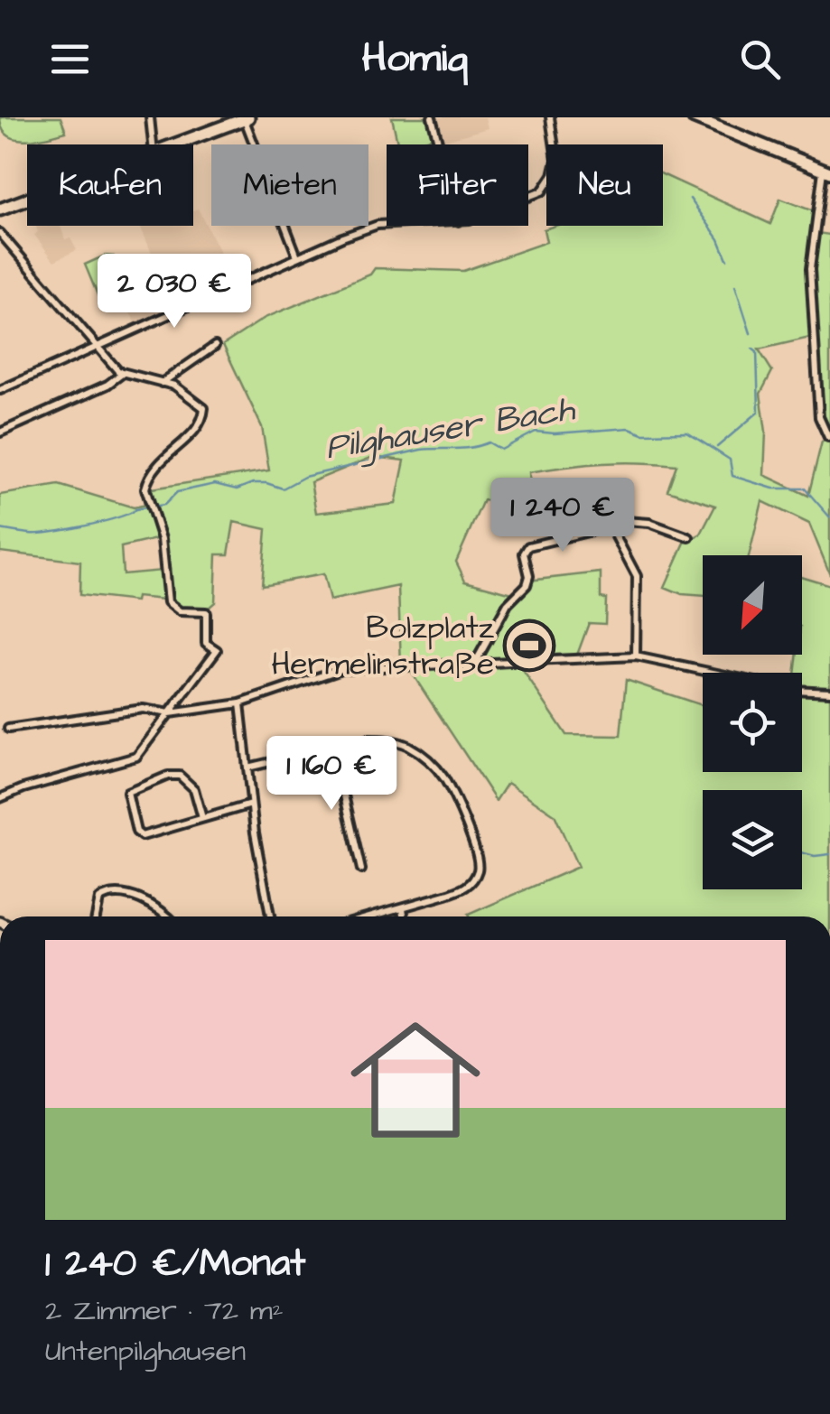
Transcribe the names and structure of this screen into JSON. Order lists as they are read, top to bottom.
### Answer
{
  "water": ["Pilghauser Bach"],
  "places": {
    "sports": ["Bolzplatz Hermelinstraße"]
  },
  "north": "bottom left",
  "page": {
    "header": "Homiq",
    "chip": [
      "Kaufen",
      "Mieten",
      "Filter",
      "Neu"
    ],
    "price": ["2 030 €", "1 240 €", "1 160 €"],
    "list": [
      {
        "name": "1 240 €/Monat",
        "note": "2 Zimmer · 72 m² · Untenpilghausen"
      }
    ]
  }
}
